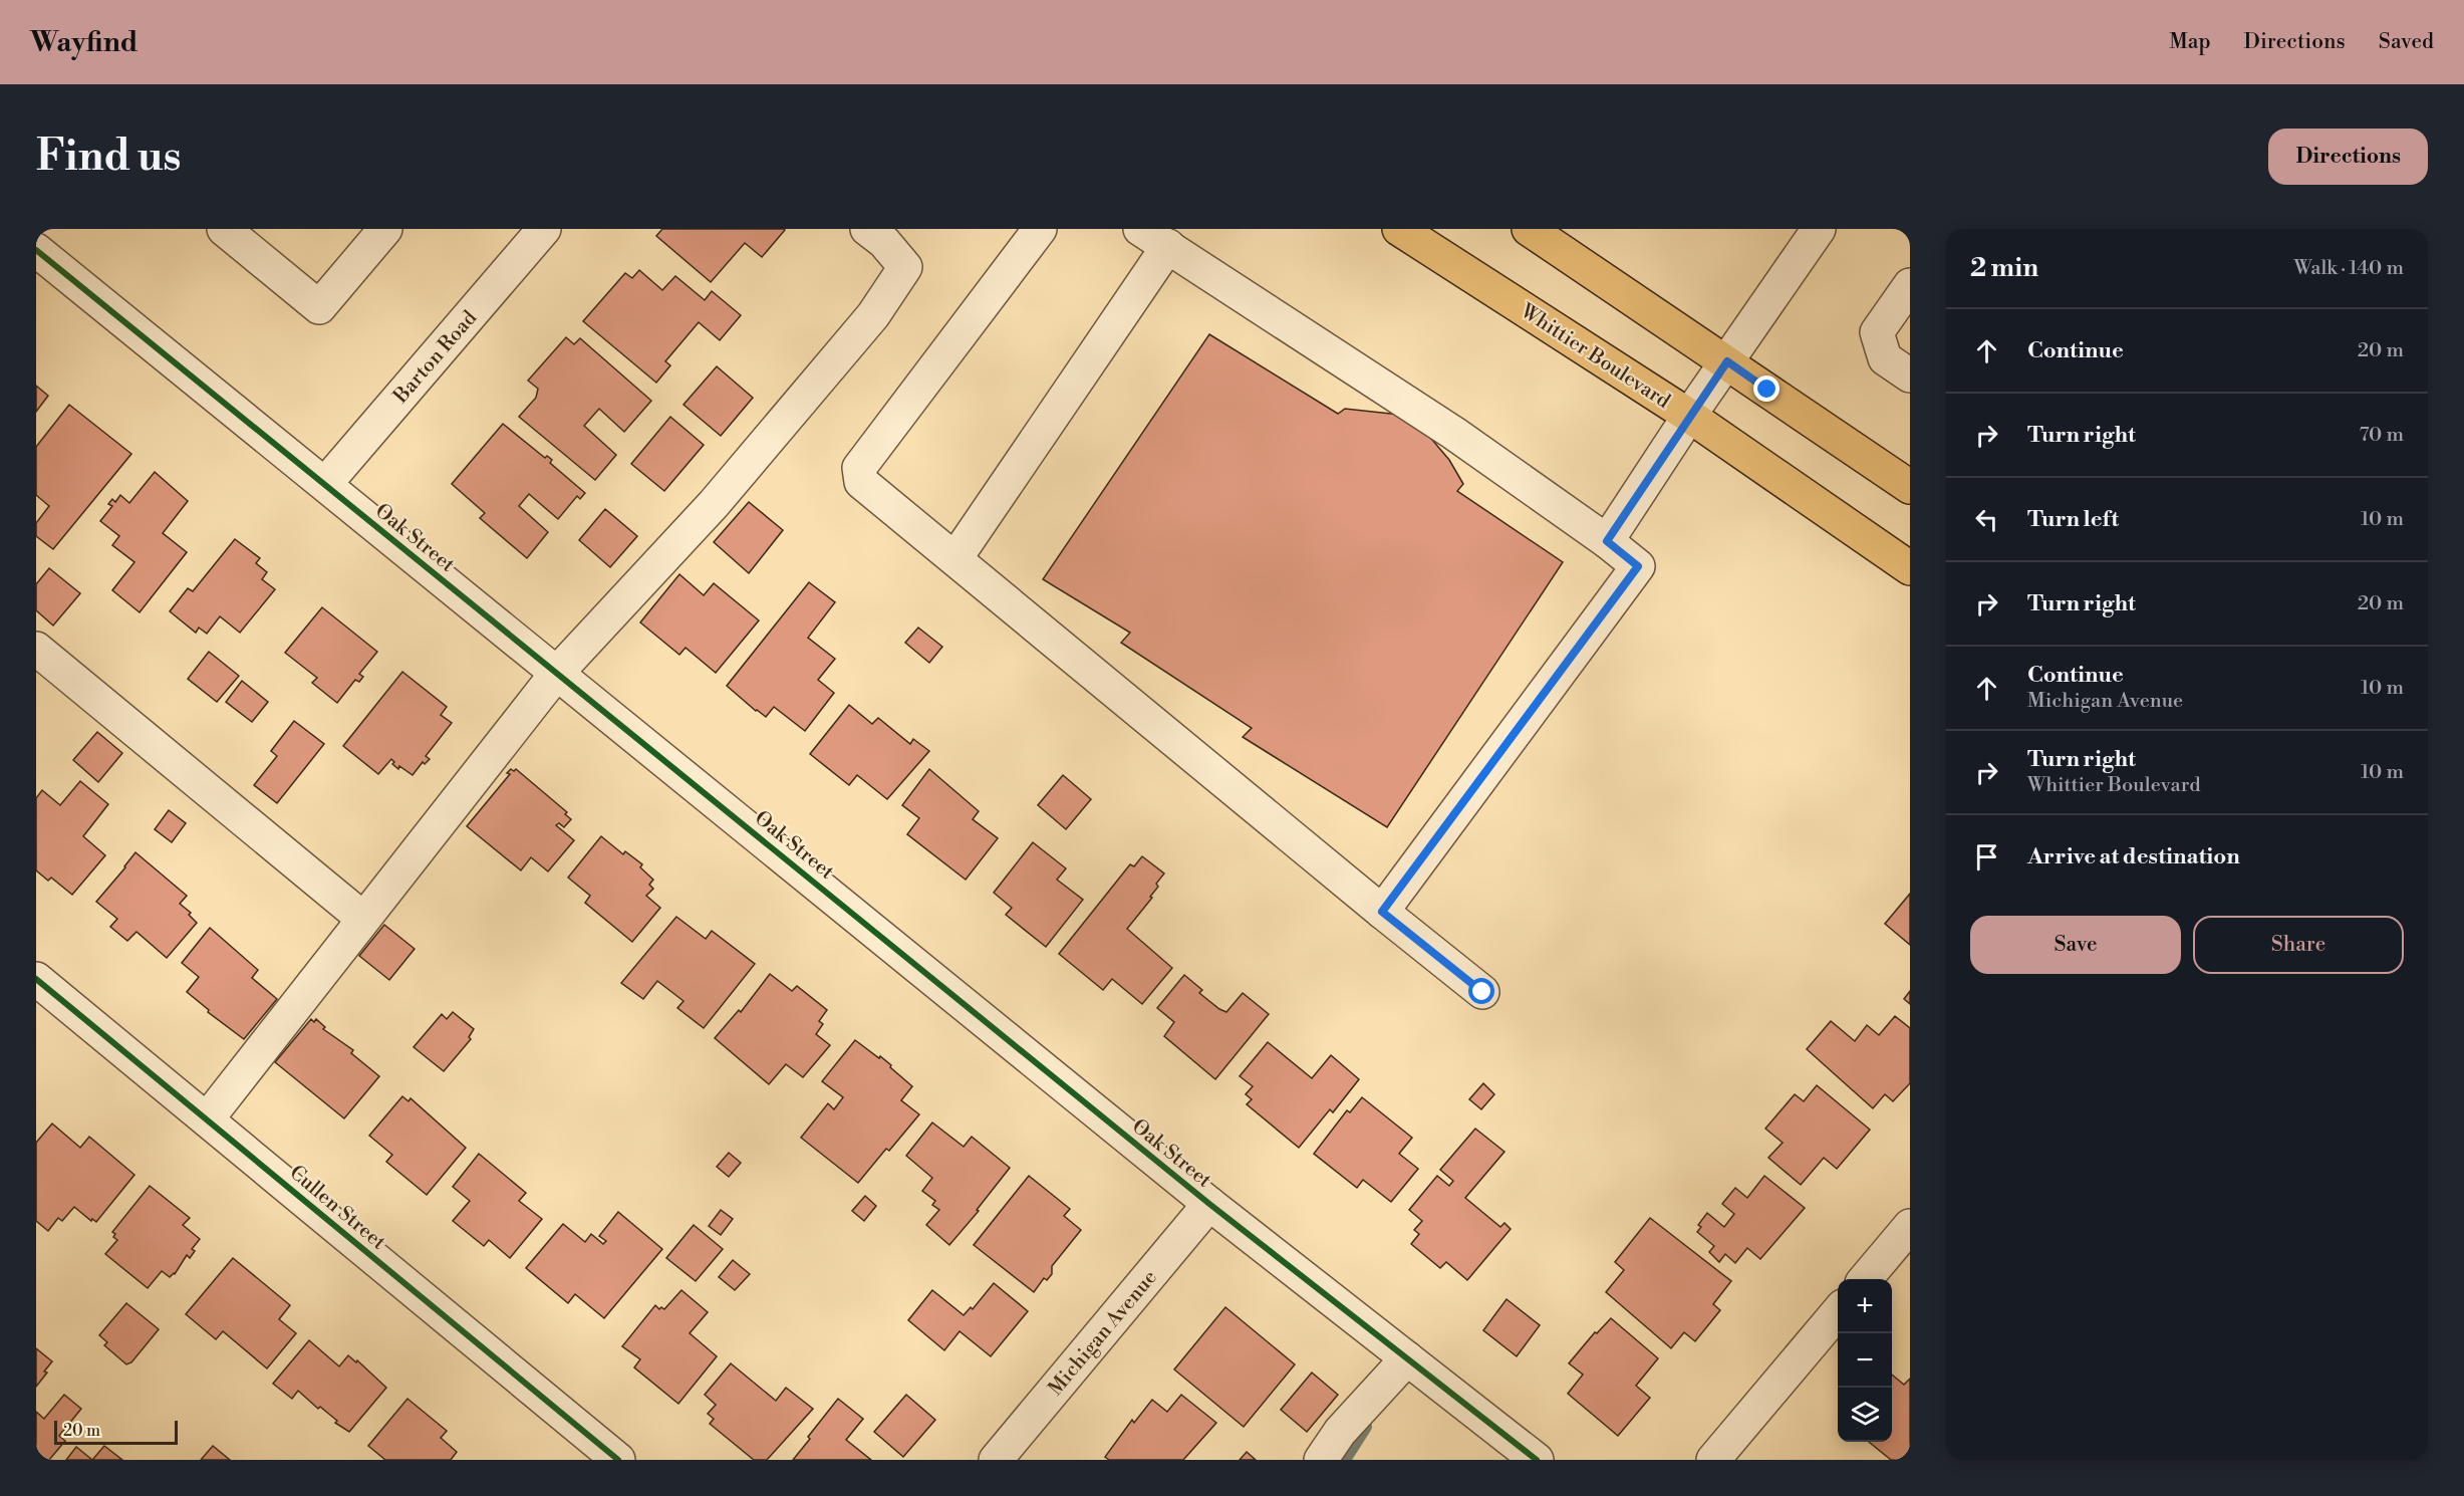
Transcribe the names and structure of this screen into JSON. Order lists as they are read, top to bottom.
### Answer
{
  "streets": {
    "main road": ["Whittier Boulevard"],
    "street": [
      "Barton Road",
      "Oak Street",
      "Cullen Street",
      "Michigan Avenue"
    ]
  },
  "crossings": [
    ["Barton Road", "Oak Street"],
    ["Oak Street", "Michigan Avenue"]
  ],
  "scale_bar": "20 m",
  "page": {
    "header": "Wayfind",
    "nav": ["Map", "Directions", "Saved"],
    "buttons": [
      "Directions",
      ["Save", "Share"]
    ],
    "title": "Find us",
    "heading": ["2 min", "Walk · 140 m"],
    "list": [
      ["Continue", "20 m"],
      ["Turn right", "70 m"],
      ["Turn left", "10 m"],
      ["Turn right", "20 m"],
      ["Continue", "Michigan Avenue", "10 m"],
      ["Turn right", "Whittier Boulevard", "10 m"],
      "Arrive at destination"
    ],
    "map_buttons": ["+", "−"],
    "scale": "20 m"
  }
}
